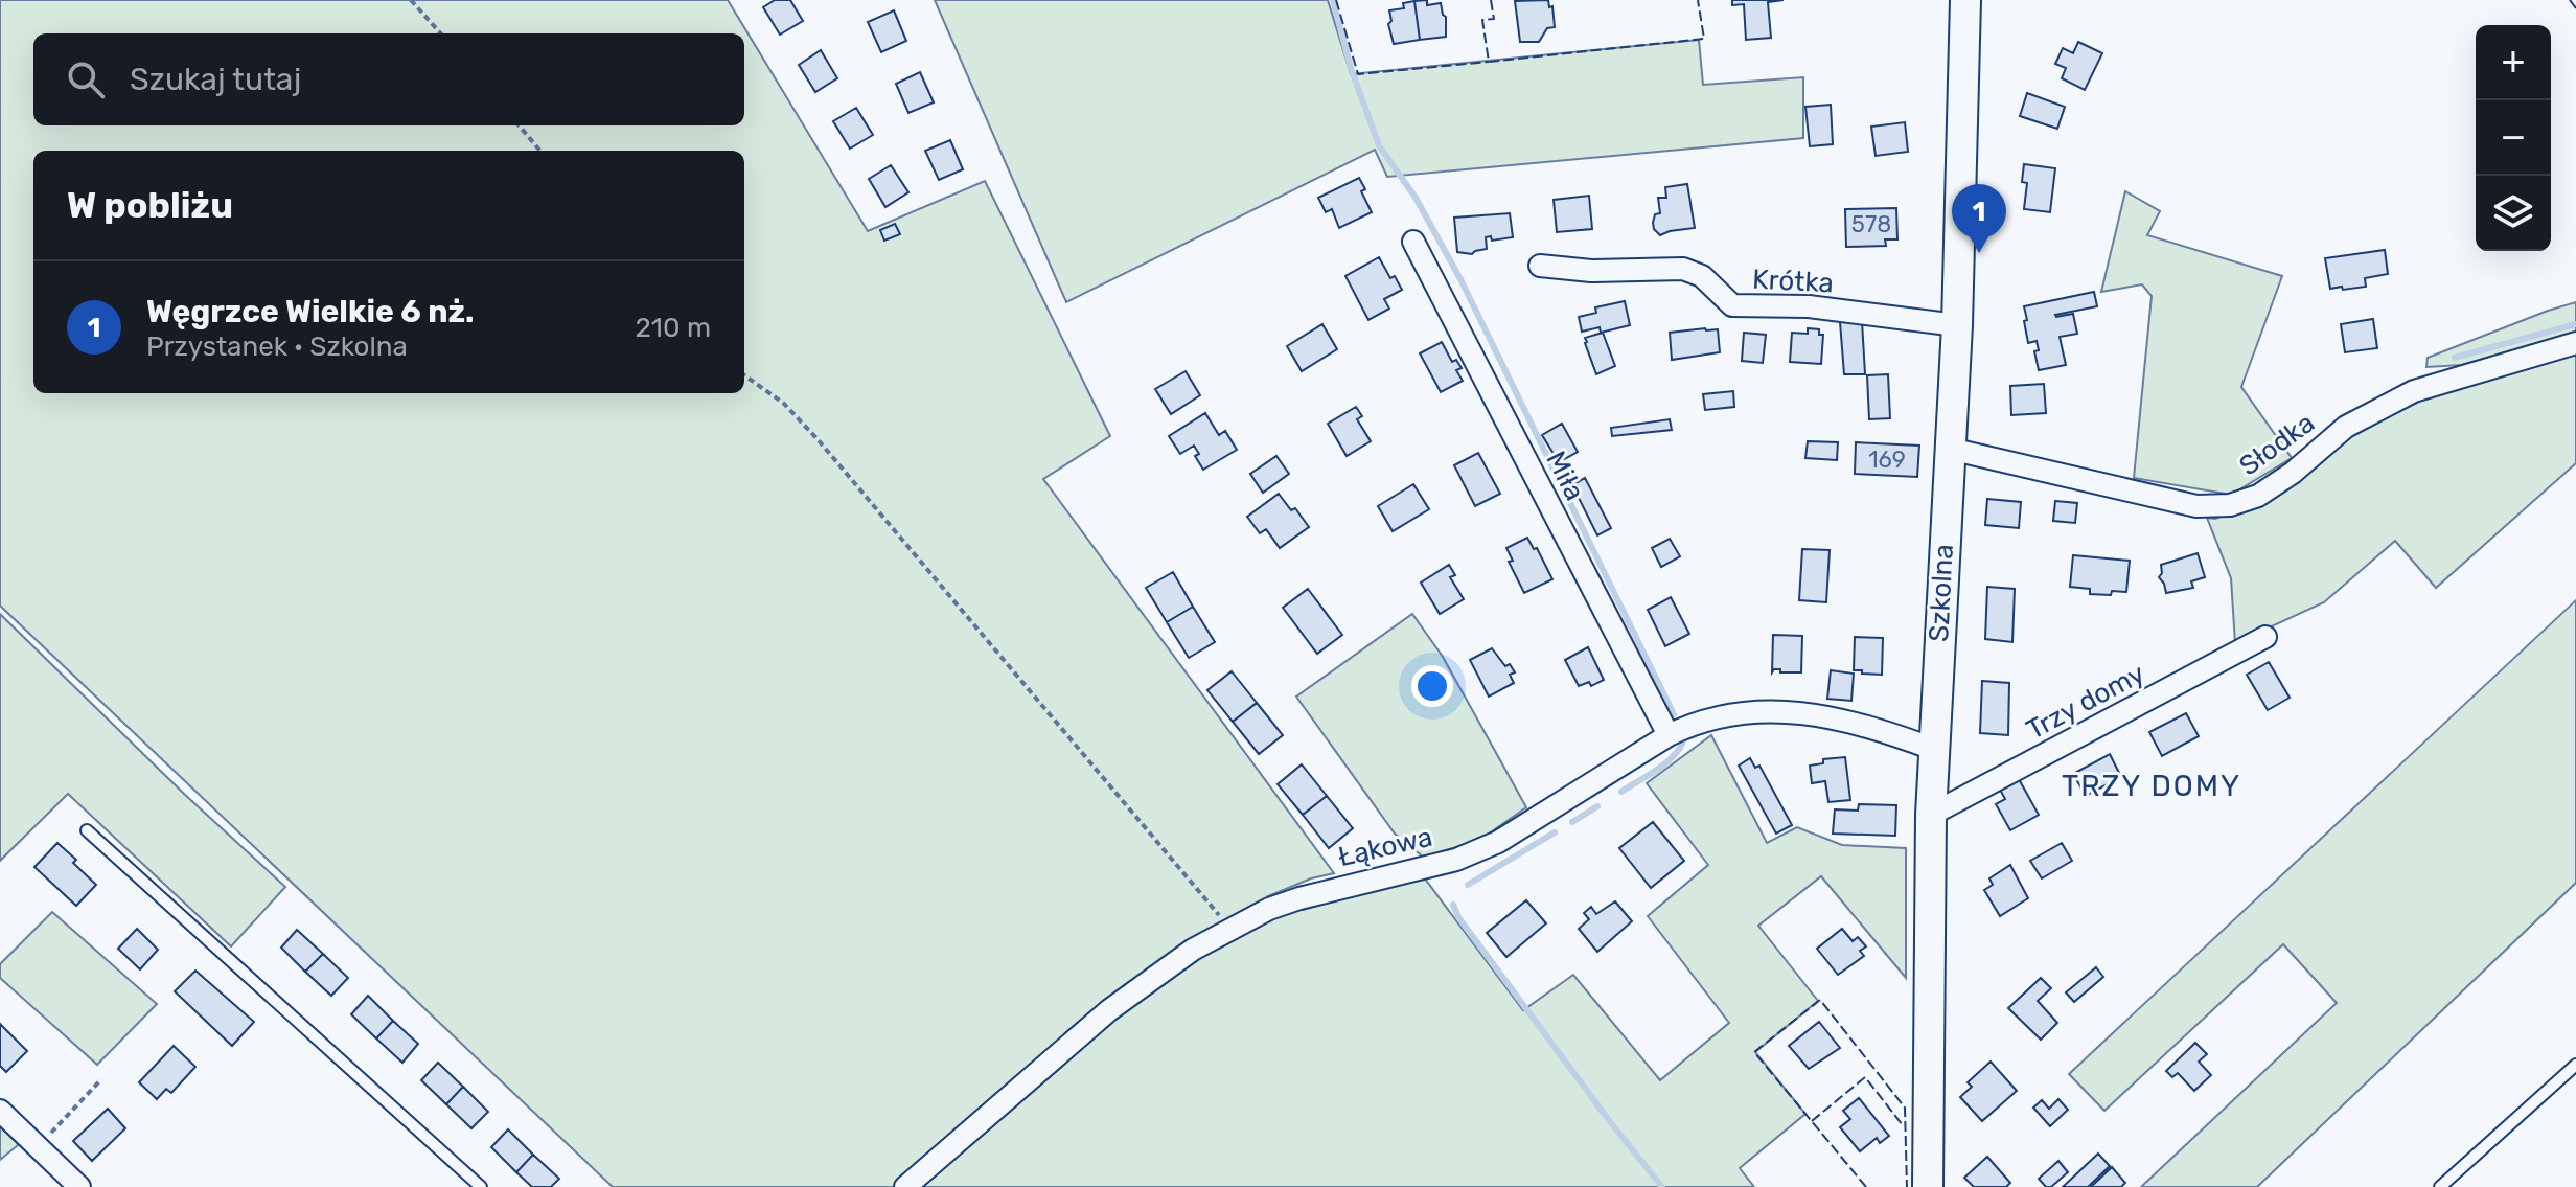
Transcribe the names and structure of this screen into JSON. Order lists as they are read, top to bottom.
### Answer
{
  "streets": {
    "street": [
      "Krótka",
      "Słodka",
      "Miła",
      "Szkolna",
      "Trzy domy",
      "Łąkowa"
    ]
  },
  "crossings": [
    ["Krótka", "Szkolna"],
    ["Słodka", "Szkolna"],
    ["Miła", "Łąkowa"],
    ["Szkolna", "Trzy domy"],
    ["Szkolna", "Łąkowa"]
  ],
  "districts": ["TRZY DOMY"],
  "house_numbers": ["578", "169"],
  "page": {
    "map_buttons": ["+", "−"],
    "search": "Szukaj tutaj",
    "heading": "W pobliżu",
    "pins": "1",
    "list": [
      {
        "mark": "1",
        "name": "Węgrzce Wielkie 6 nż.",
        "note": "Przystanek · Szkolna",
        "value": "210 m"
      }
    ]
  }
}
